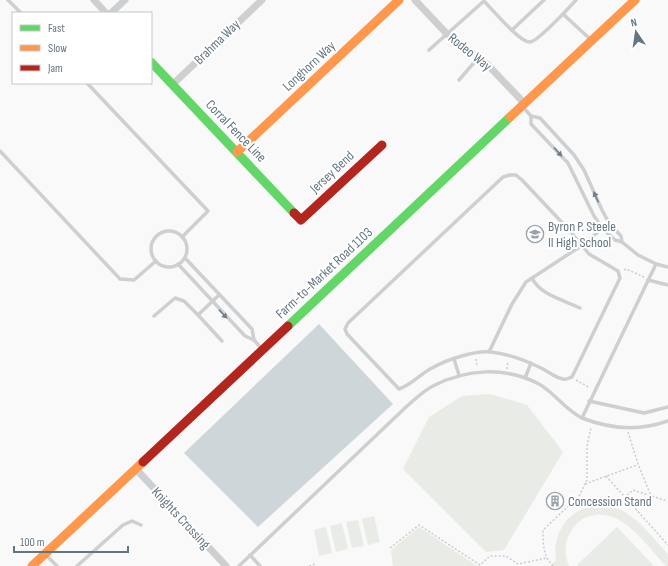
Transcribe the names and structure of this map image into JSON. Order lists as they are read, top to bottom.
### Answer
{
  "streets": {
    "main road": [
      "Longhorn Way",
      "Corral Fence Line",
      "Jersey Bend",
      "Farm-to-Market Road 1103"
    ],
    "street": ["Brahma Way", "Rodeo Way", "Knights Crossing"]
  },
  "crossings": [
    ["Brahma Way", "Corral Fence Line"],
    ["Rodeo Way", "Farm-to-Market Road 1103"],
    ["Longhorn Way", "Corral Fence Line"],
    ["Corral Fence Line", "Jersey Bend"],
    ["Farm-to-Market Road 1103", "Knights Crossing"]
  ],
  "places": {
    "school or university": ["Byron P. Steele II High School"],
    "building": ["Concession Stand"]
  },
  "legend": ["Fast", "Slow", "Jam"],
  "scale_bar": "100 m",
  "north": "top"
}
